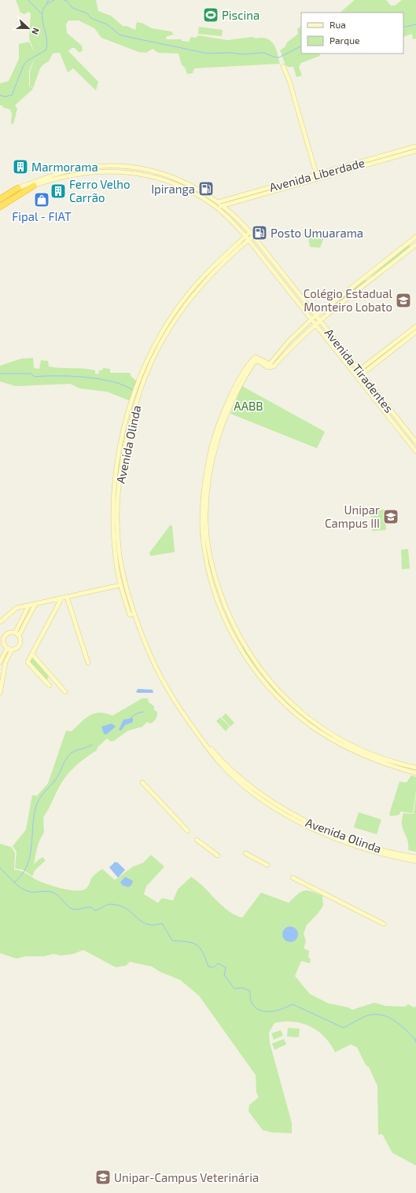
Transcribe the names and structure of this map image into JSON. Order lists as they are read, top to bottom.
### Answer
{
  "streets": {
    "street": ["Avenida Liberdade", "Avenida Tiradentes", "Avenida Olinda"]
  },
  "crossings": [
    ["Avenida Liberdade", "Avenida Tiradentes"],
    ["Avenida Tiradentes", "Avenida Olinda"]
  ],
  "parks": ["AABB"],
  "places": {
    "sports": ["Piscina"],
    "building": ["Marmorama", "Ferro Velho Carrão"],
    "fuel station": ["Ipiranga", "Posto Umuarama"],
    "shop": ["Fipal - FIAT"],
    "school or university": ["Colégio Estadual Monteiro Lobato", "Unipar Campus III", "Unipar-Campus Veterinária"]
  },
  "legend": ["Rua", "Parque"],
  "north": "right"
}
